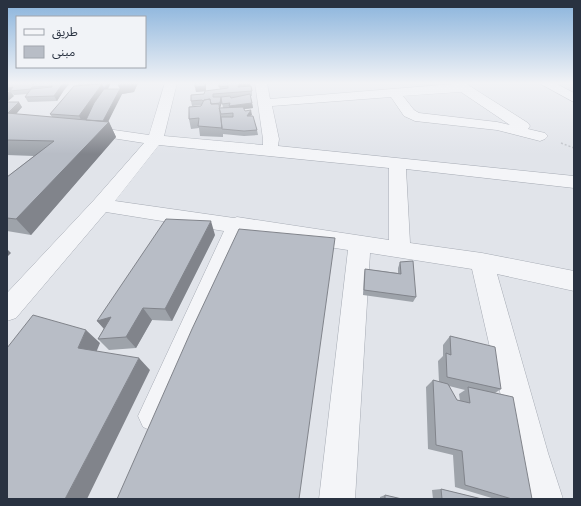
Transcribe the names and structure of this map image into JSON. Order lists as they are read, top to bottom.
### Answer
{
  "legend": ["طريق", "مبنى"]
}
